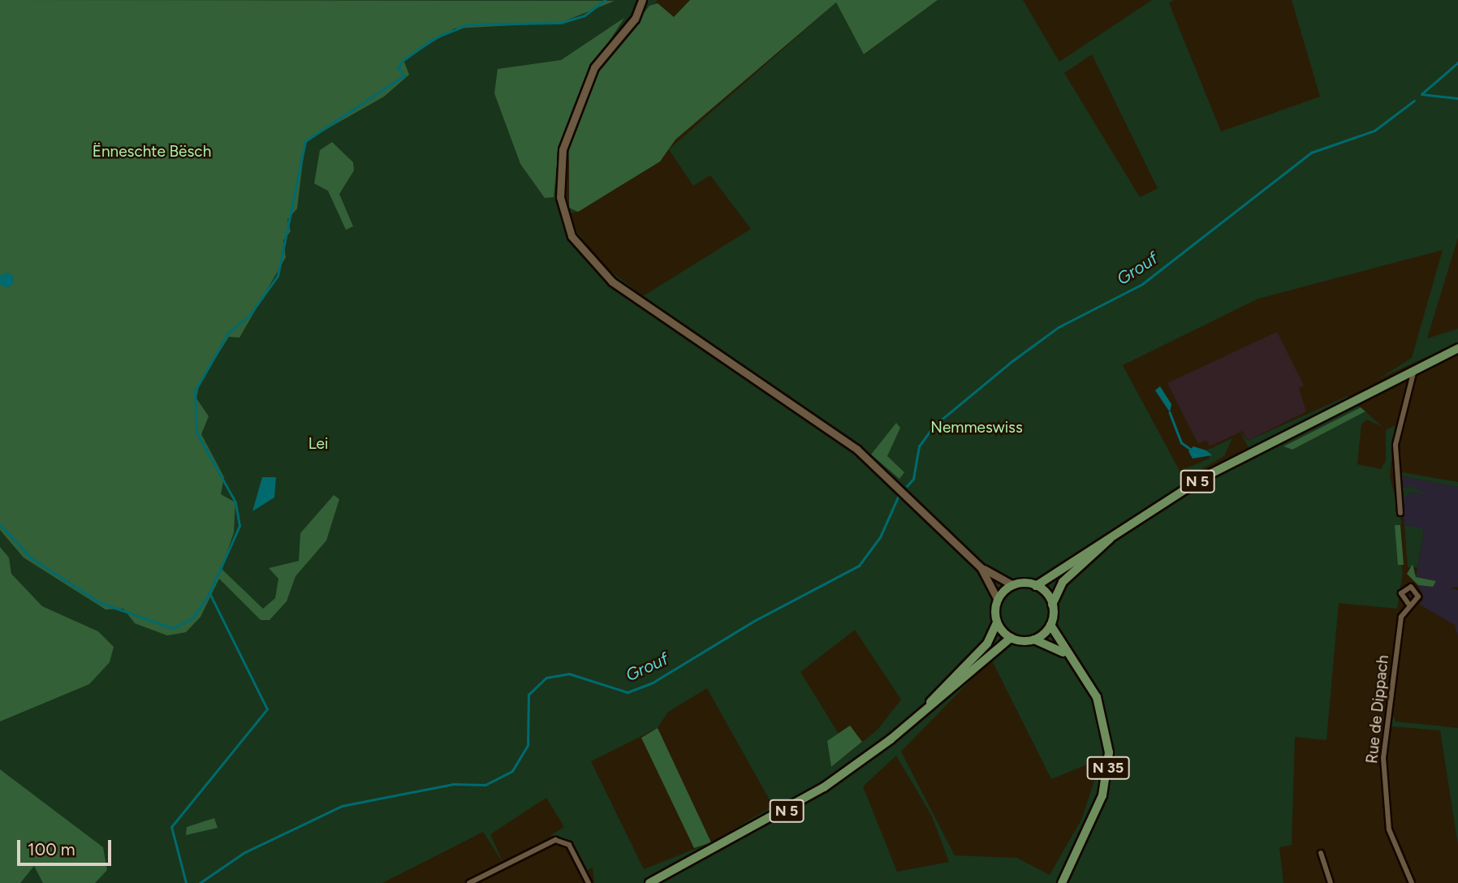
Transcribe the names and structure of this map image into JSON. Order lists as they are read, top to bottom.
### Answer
{
  "streets": {
    "main road": ["N 5", "N 35"],
    "street": ["Rue de Dippach"]
  },
  "crossings": [
    ["N 5", "N 35"]
  ],
  "water": ["Grouf"],
  "parks": ["Ënneschte Bësch", "Nemmeswiss", "Lei"],
  "scale_bar": "100 m"
}
